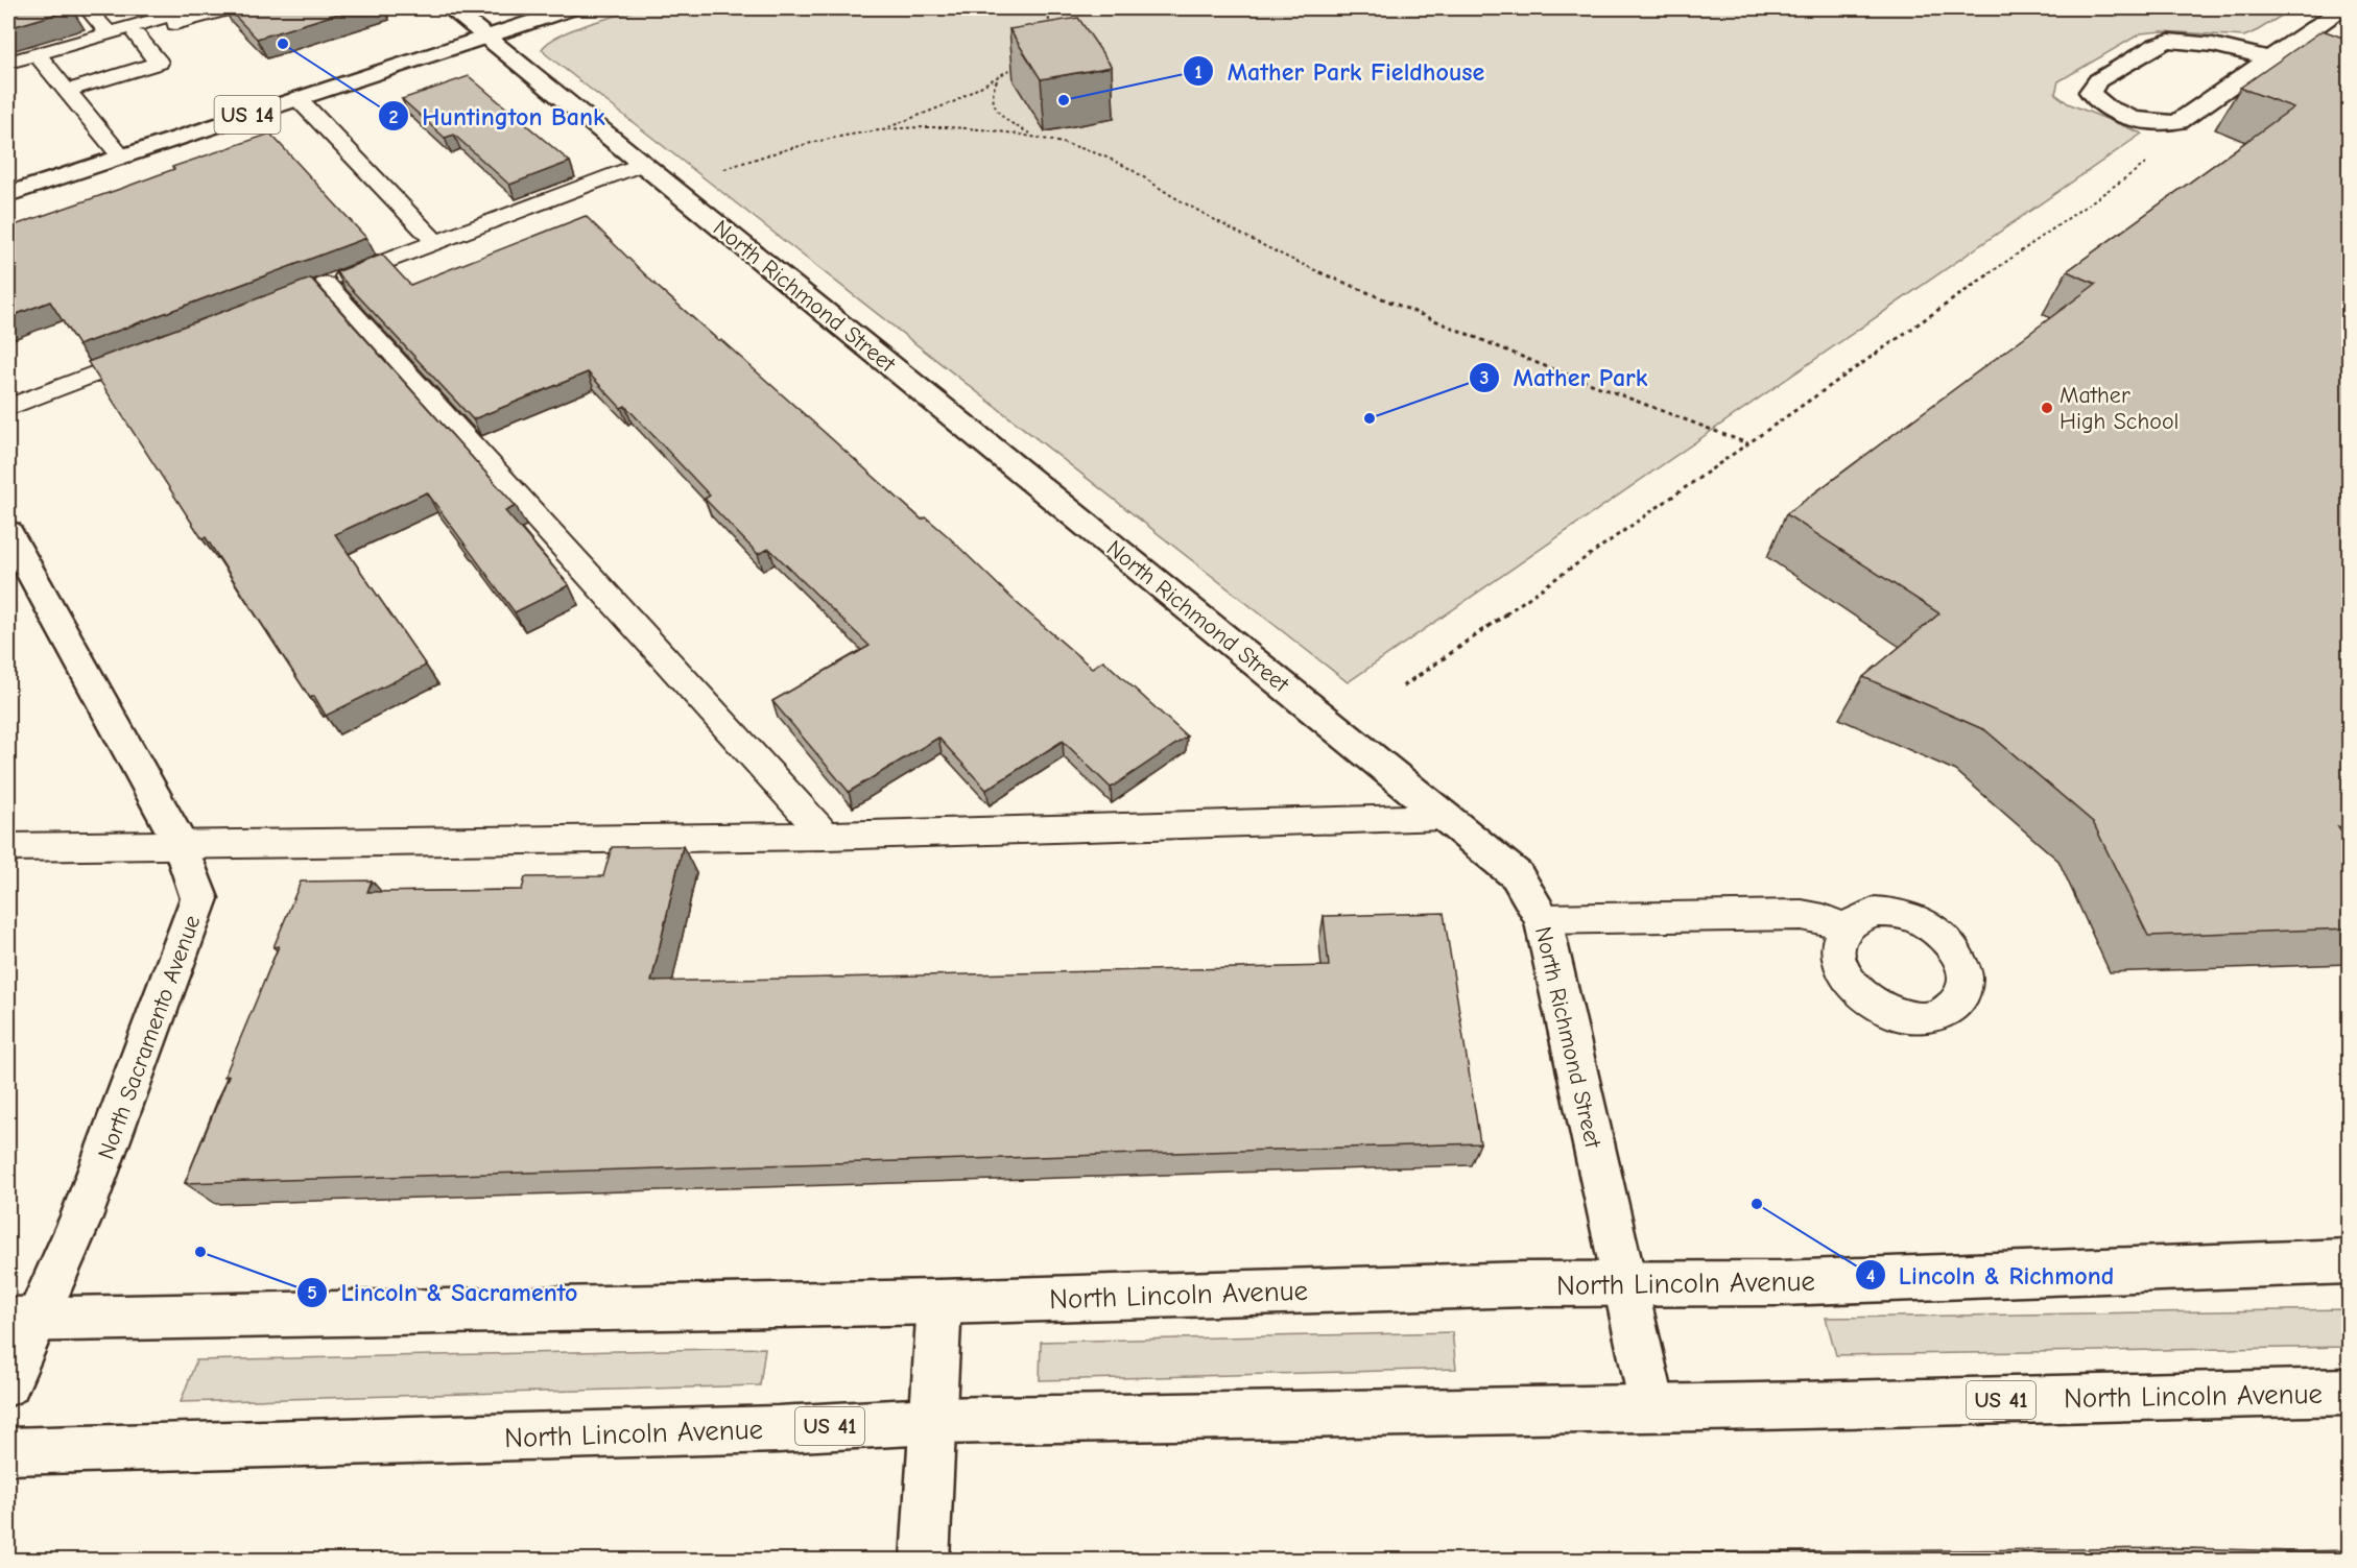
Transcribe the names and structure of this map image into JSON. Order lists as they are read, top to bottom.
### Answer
{
  "streets": {
    "street": [
      "US 14",
      "North Richmond Street",
      "North Sacramento Avenue",
      "North Lincoln Avenue",
      "US 41"
    ]
  },
  "crossings": [
    ["US 14", "North Richmond Street"],
    ["North Richmond Street", "North Lincoln Avenue"],
    ["North Sacramento Avenue", "North Lincoln Avenue"]
  ],
  "places": [
    "Huntington Bank",
    "Mather Park Fieldhouse",
    "Mather High School",
    "Mather Park",
    "Lincoln & Richmond",
    "Lincoln & Sacramento"
  ]
}
